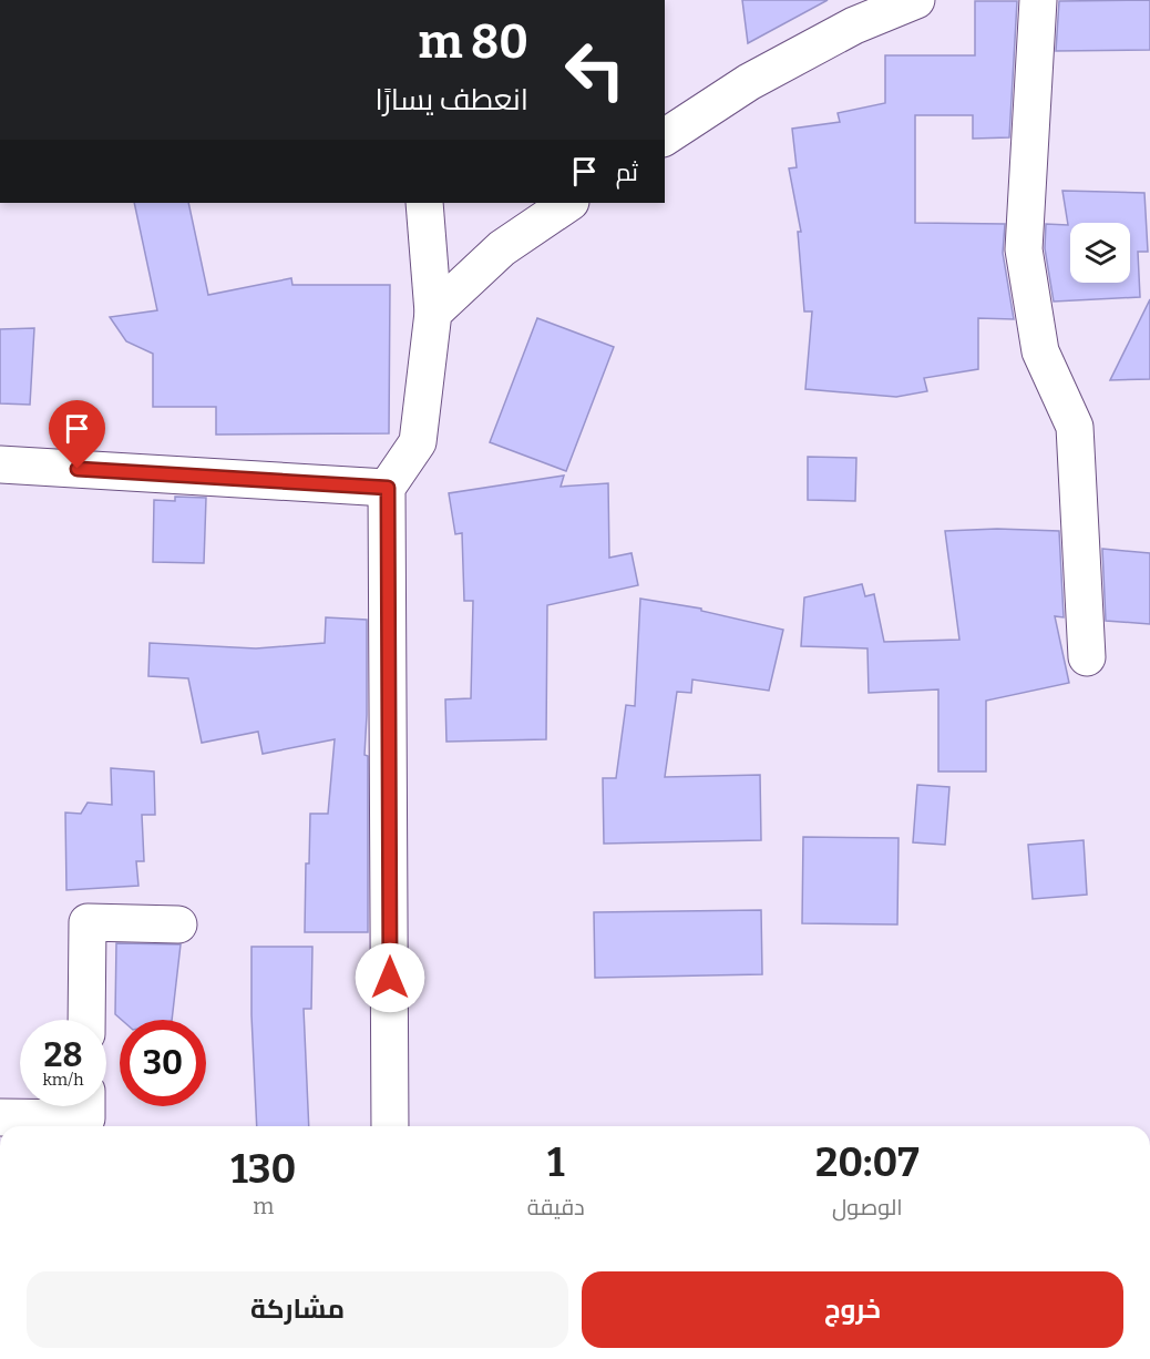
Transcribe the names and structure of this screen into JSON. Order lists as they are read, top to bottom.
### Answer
{
  "page": {
    "turn": ["80 m", "انعطف يسارًا"],
    "then": "ثم",
    "speed": "28 km/h",
    "limit": "30",
    "eta": [
      "20:07",
      "الوصول",
      "1",
      "دقيقة",
      "130",
      "m"
    ],
    "buttons": ["خروج", "مشاركة"]
  }
}
